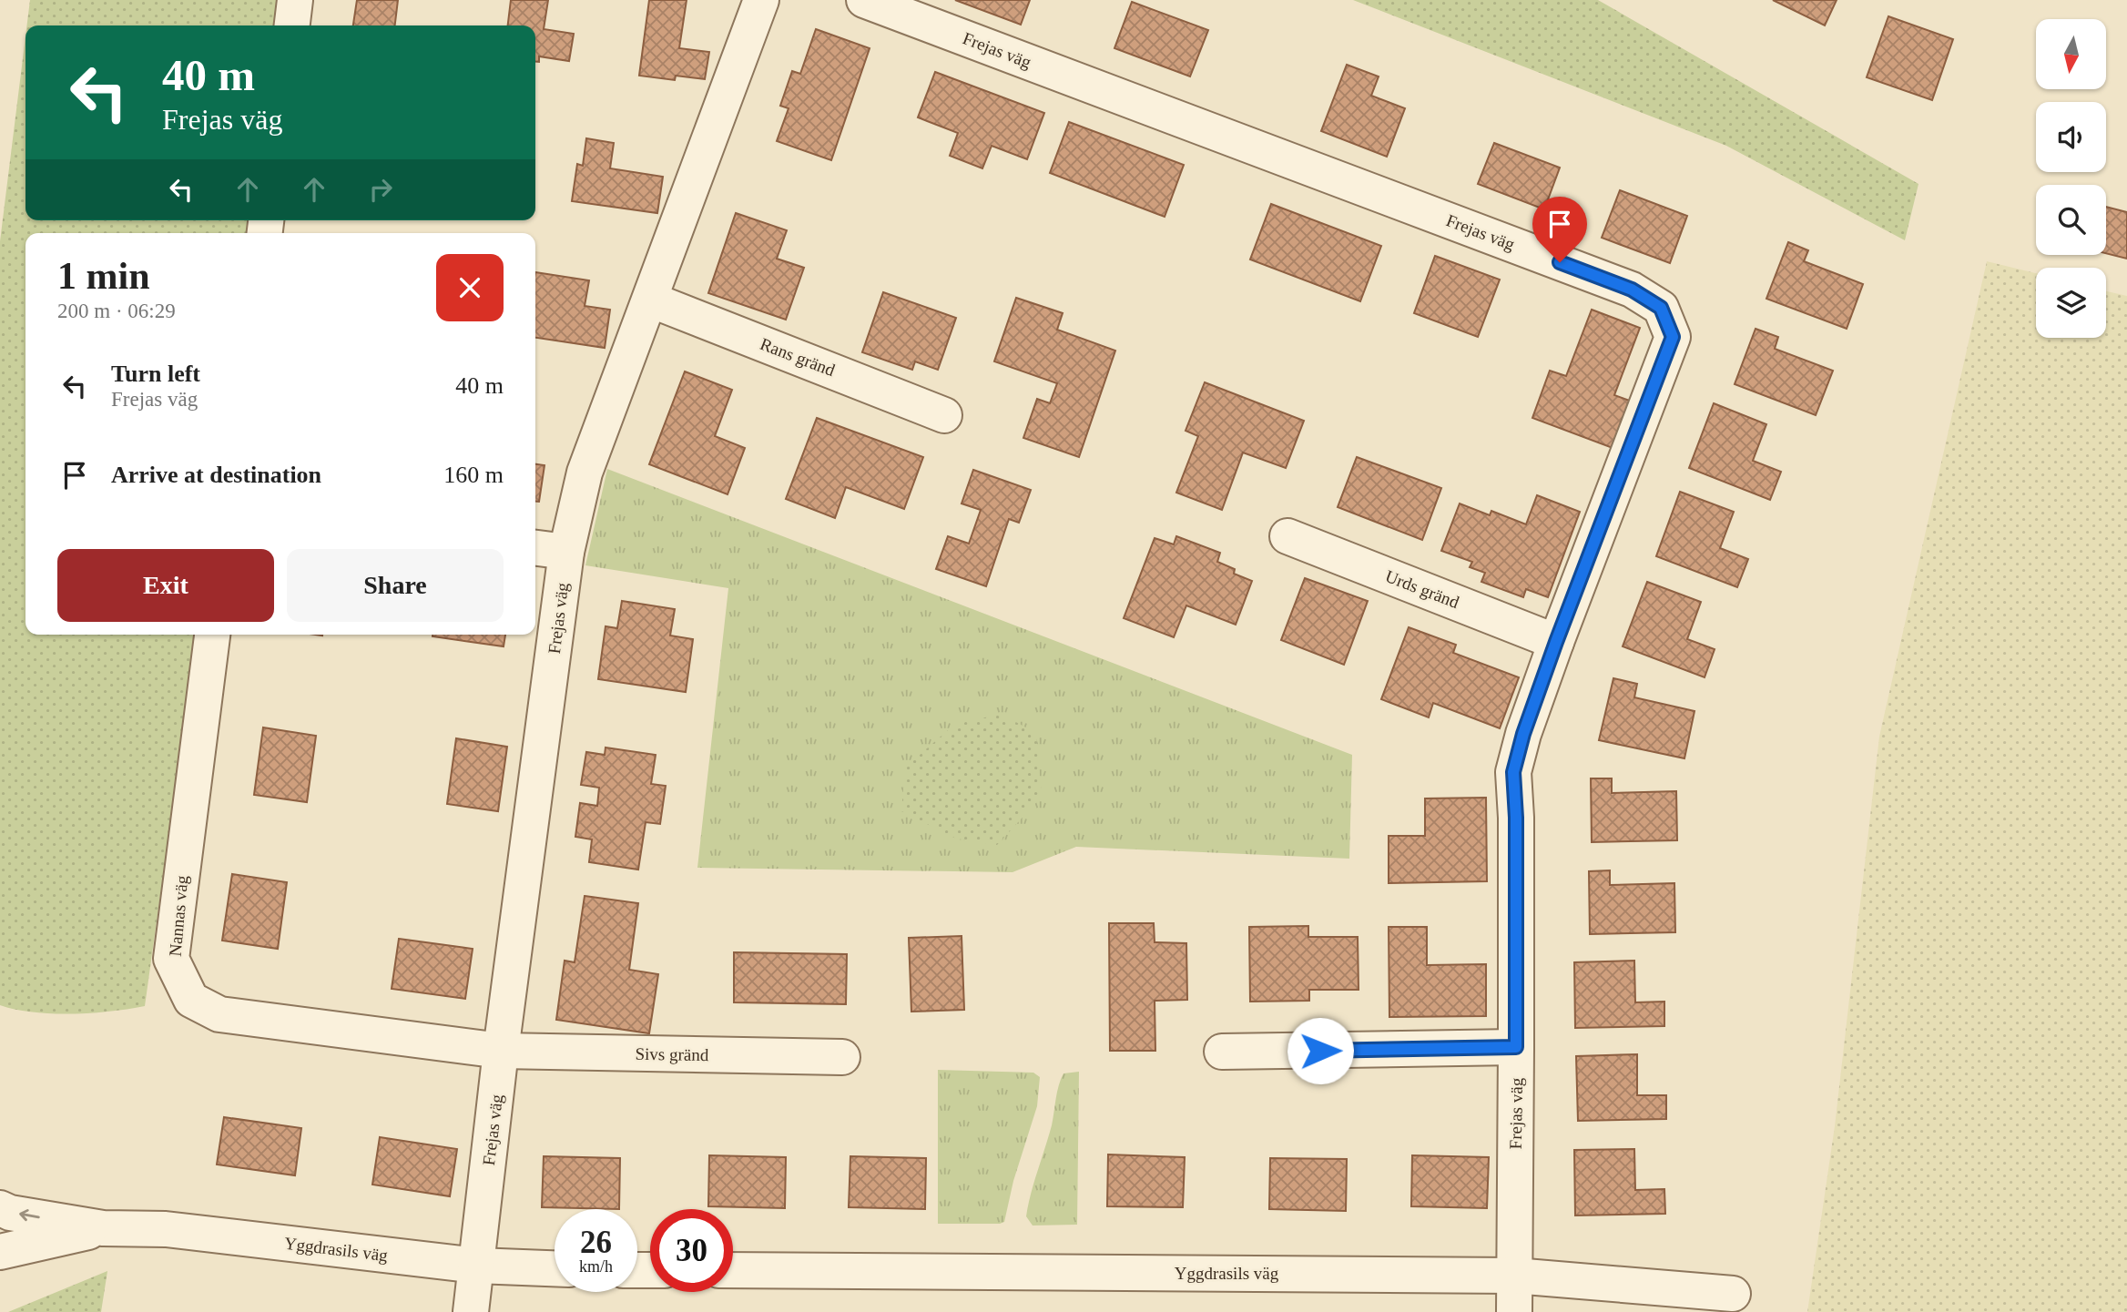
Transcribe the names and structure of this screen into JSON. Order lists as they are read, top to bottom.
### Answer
{
  "streets": {
    "street": [
      "Frejas väg",
      "Rans gränd",
      "Urds gränd",
      "Nannas väg",
      "Sivs gränd",
      "Yggdrasils väg"
    ]
  },
  "crossings": [
    ["Frejas väg", "Rans gränd"],
    ["Frejas väg", "Urds gränd"],
    ["Frejas väg", "Nannas väg"],
    ["Frejas väg", "Sivs gränd"],
    ["Frejas väg", "Yggdrasils väg"],
    ["Nannas väg", "Sivs gränd"]
  ],
  "north": "bottom",
  "page": {
    "turn": ["40 m", "Frejas väg"],
    "heading": ["1 min", "200 m · 06:29"],
    "list": [
      {
        "name": "Turn left",
        "note": "Frejas väg",
        "value": "40 m"
      },
      {
        "name": "Arrive at destination",
        "value": "160 m"
      }
    ],
    "buttons": ["Exit", "Share"],
    "speed": "26 km/h",
    "limit": "30"
  }
}
